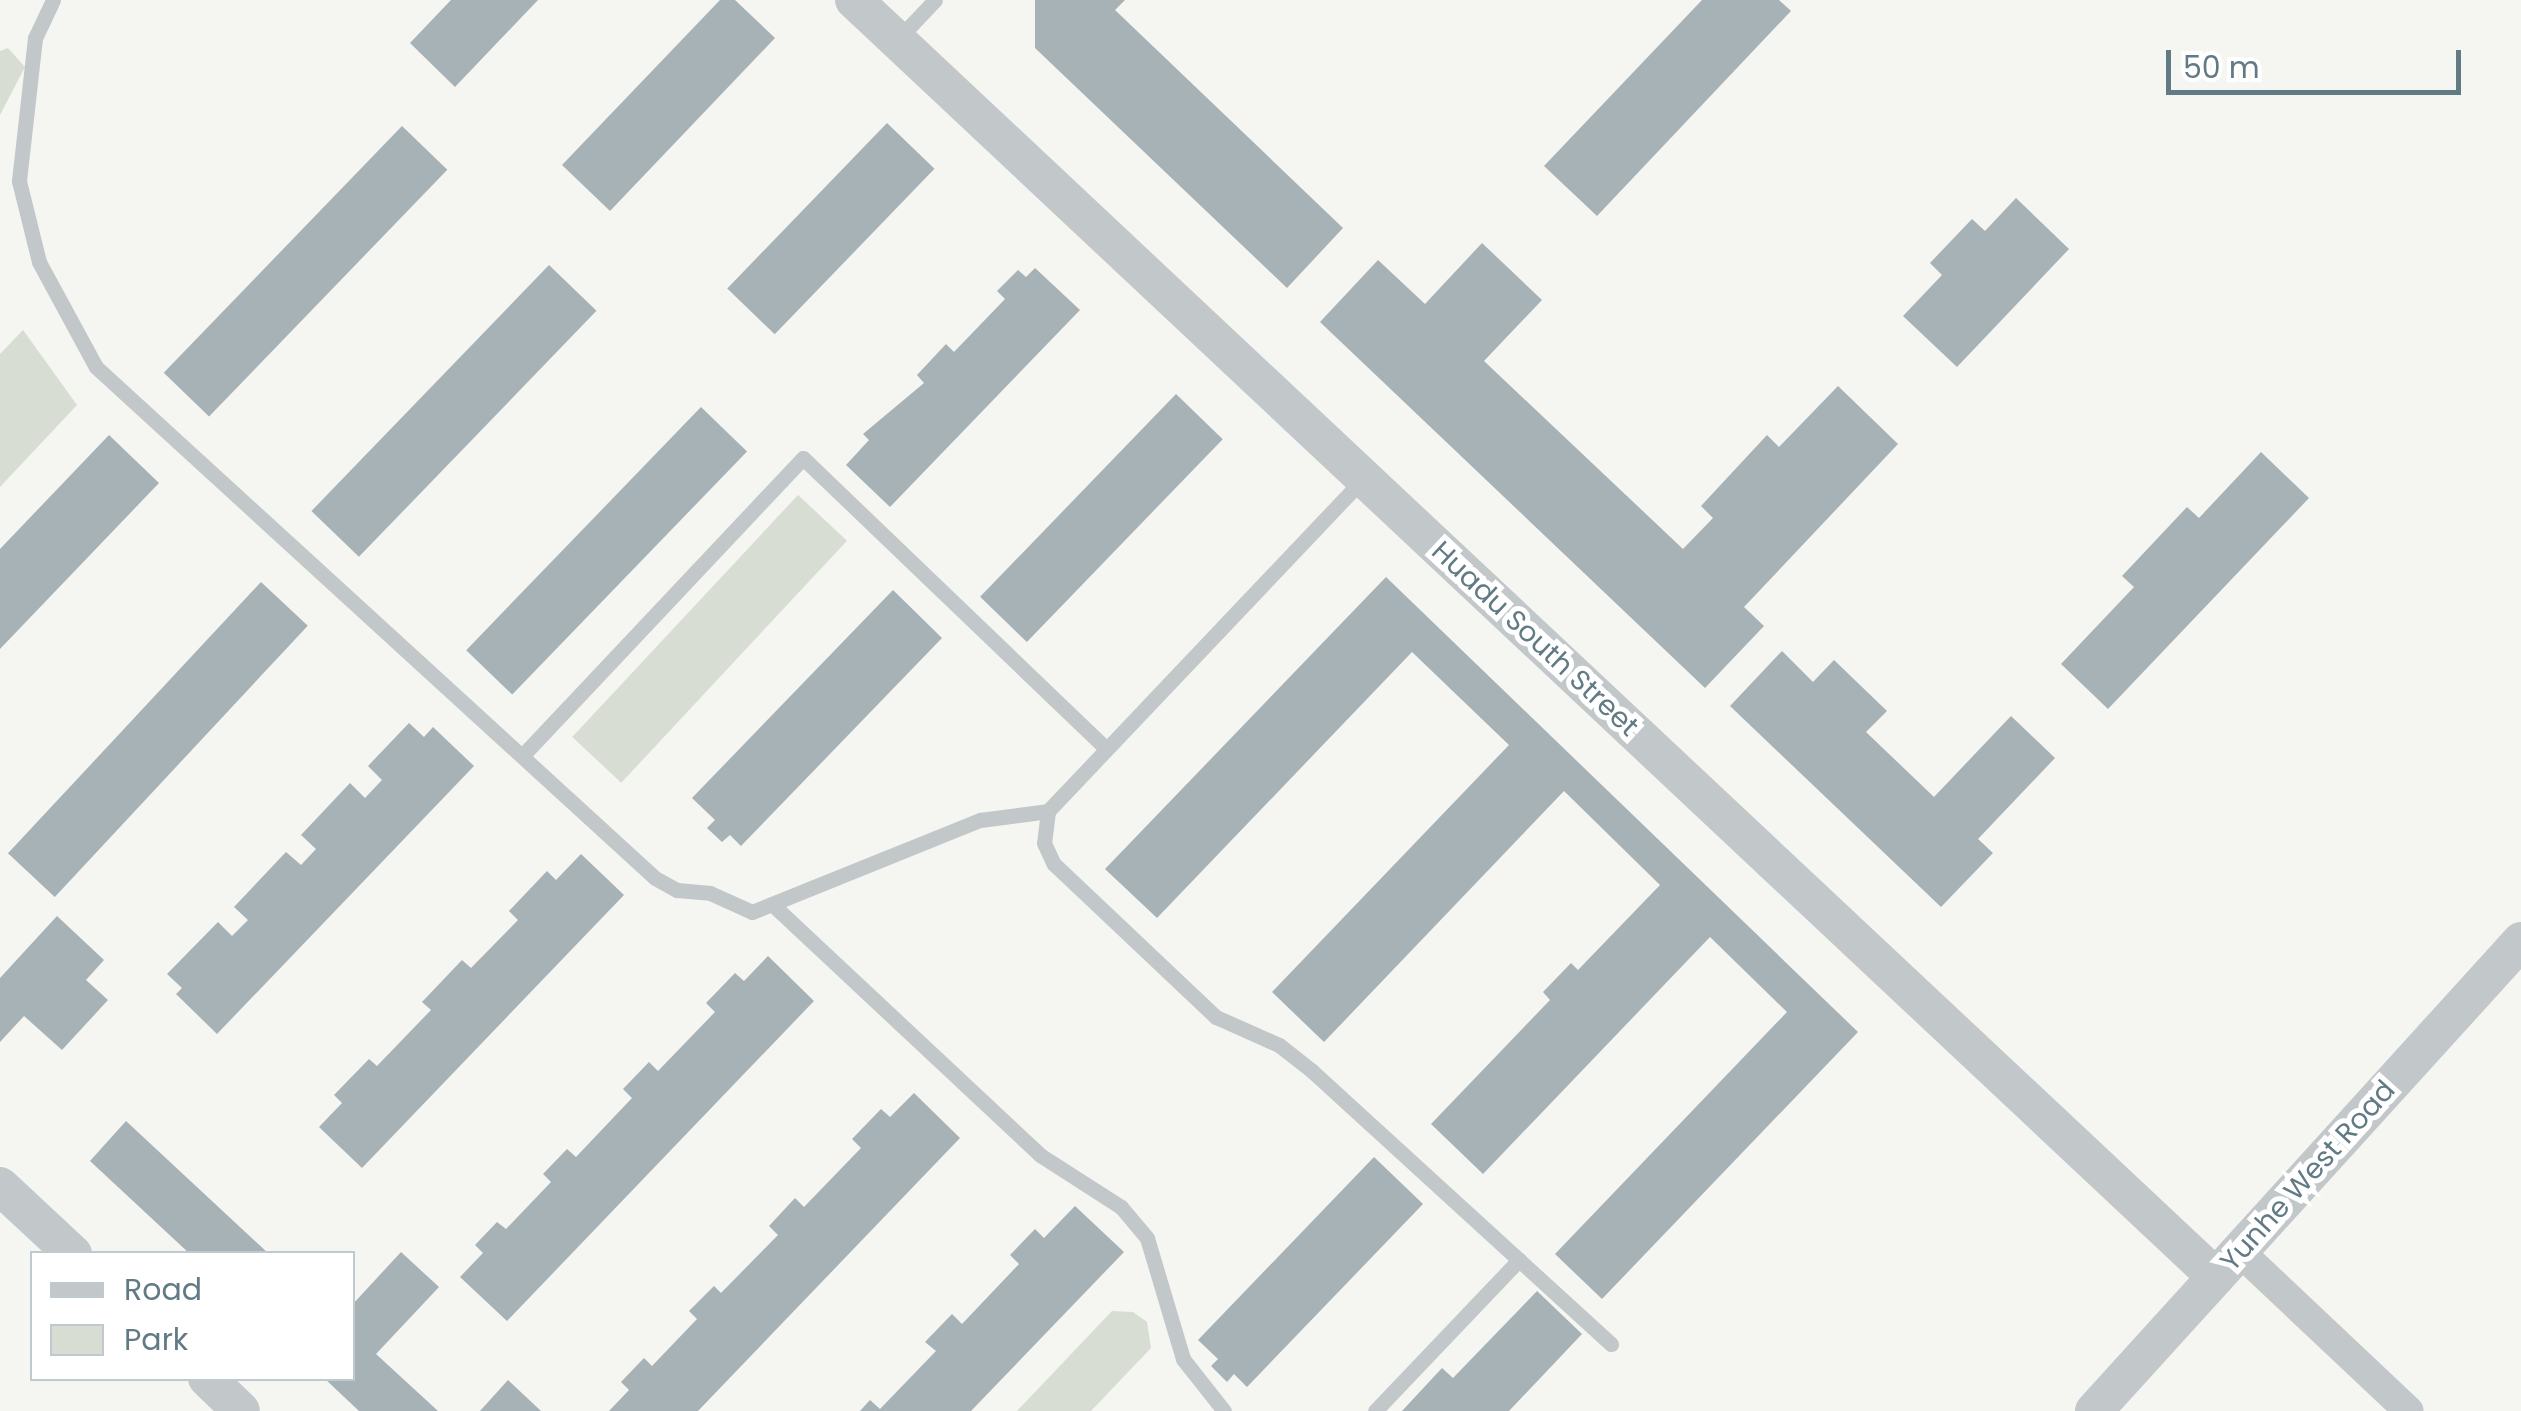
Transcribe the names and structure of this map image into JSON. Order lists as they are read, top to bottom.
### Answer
{
  "streets": {
    "street": ["Huadu South Street", "Yunhe West Road"]
  },
  "crossings": [
    ["Huadu South Street", "Yunhe West Road"]
  ],
  "legend": ["Road", "Park"],
  "scale_bar": "50 m"
}
